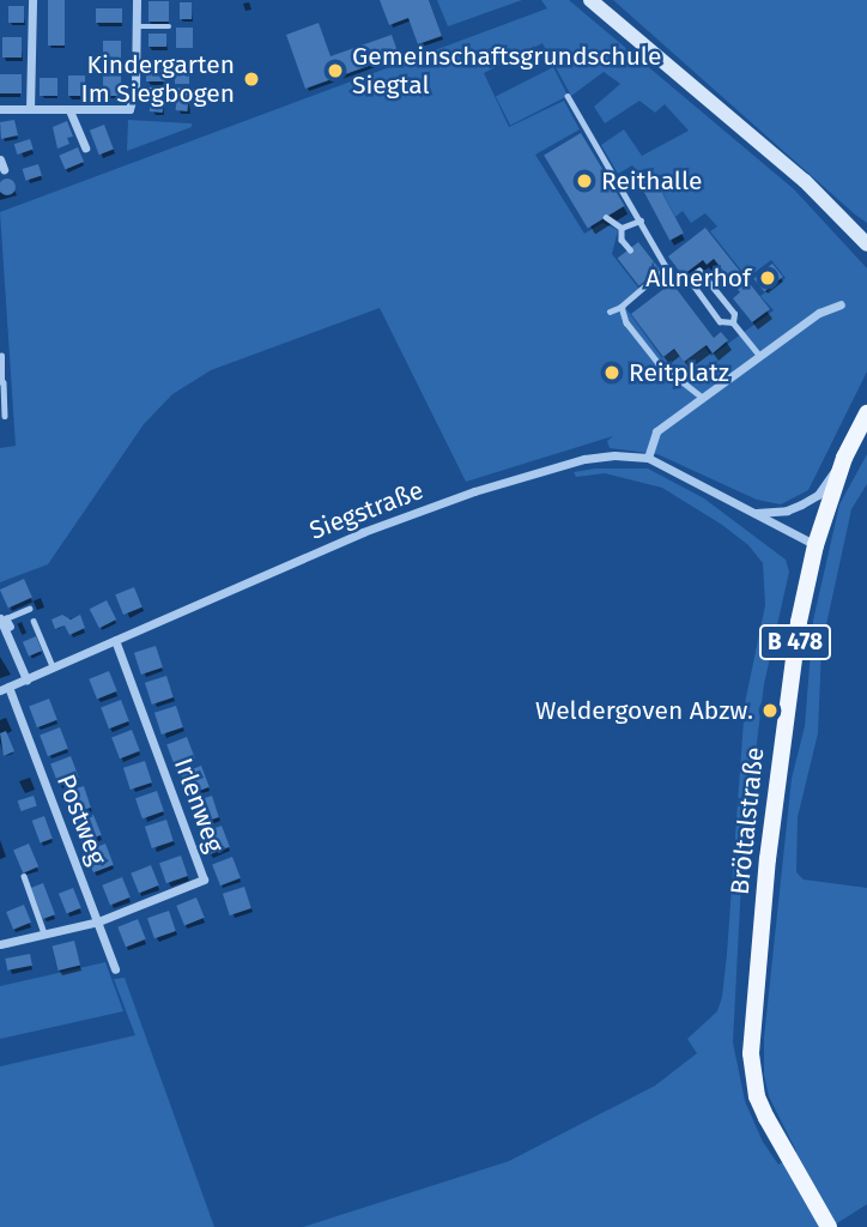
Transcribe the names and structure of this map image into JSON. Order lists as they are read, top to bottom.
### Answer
{
  "streets": {
    "main road": ["B 478", "Bröltalstraße"],
    "street": ["Siegstraße", "Irlenweg", "Postweg"]
  },
  "crossings": [
    ["Siegstraße", "Irlenweg"],
    ["Siegstraße", "Postweg"],
    ["Siegstraße", "Bröltalstraße"],
    ["Irlenweg", "Postweg"]
  ],
  "places": [
    "Gemeinschaftsgrundschule Siegtal",
    "Kindergarten Im Siegbogen",
    "Reithalle",
    "Allnerhof",
    "Reitplatz",
    "Weldergoven Abzw."
  ]
}
